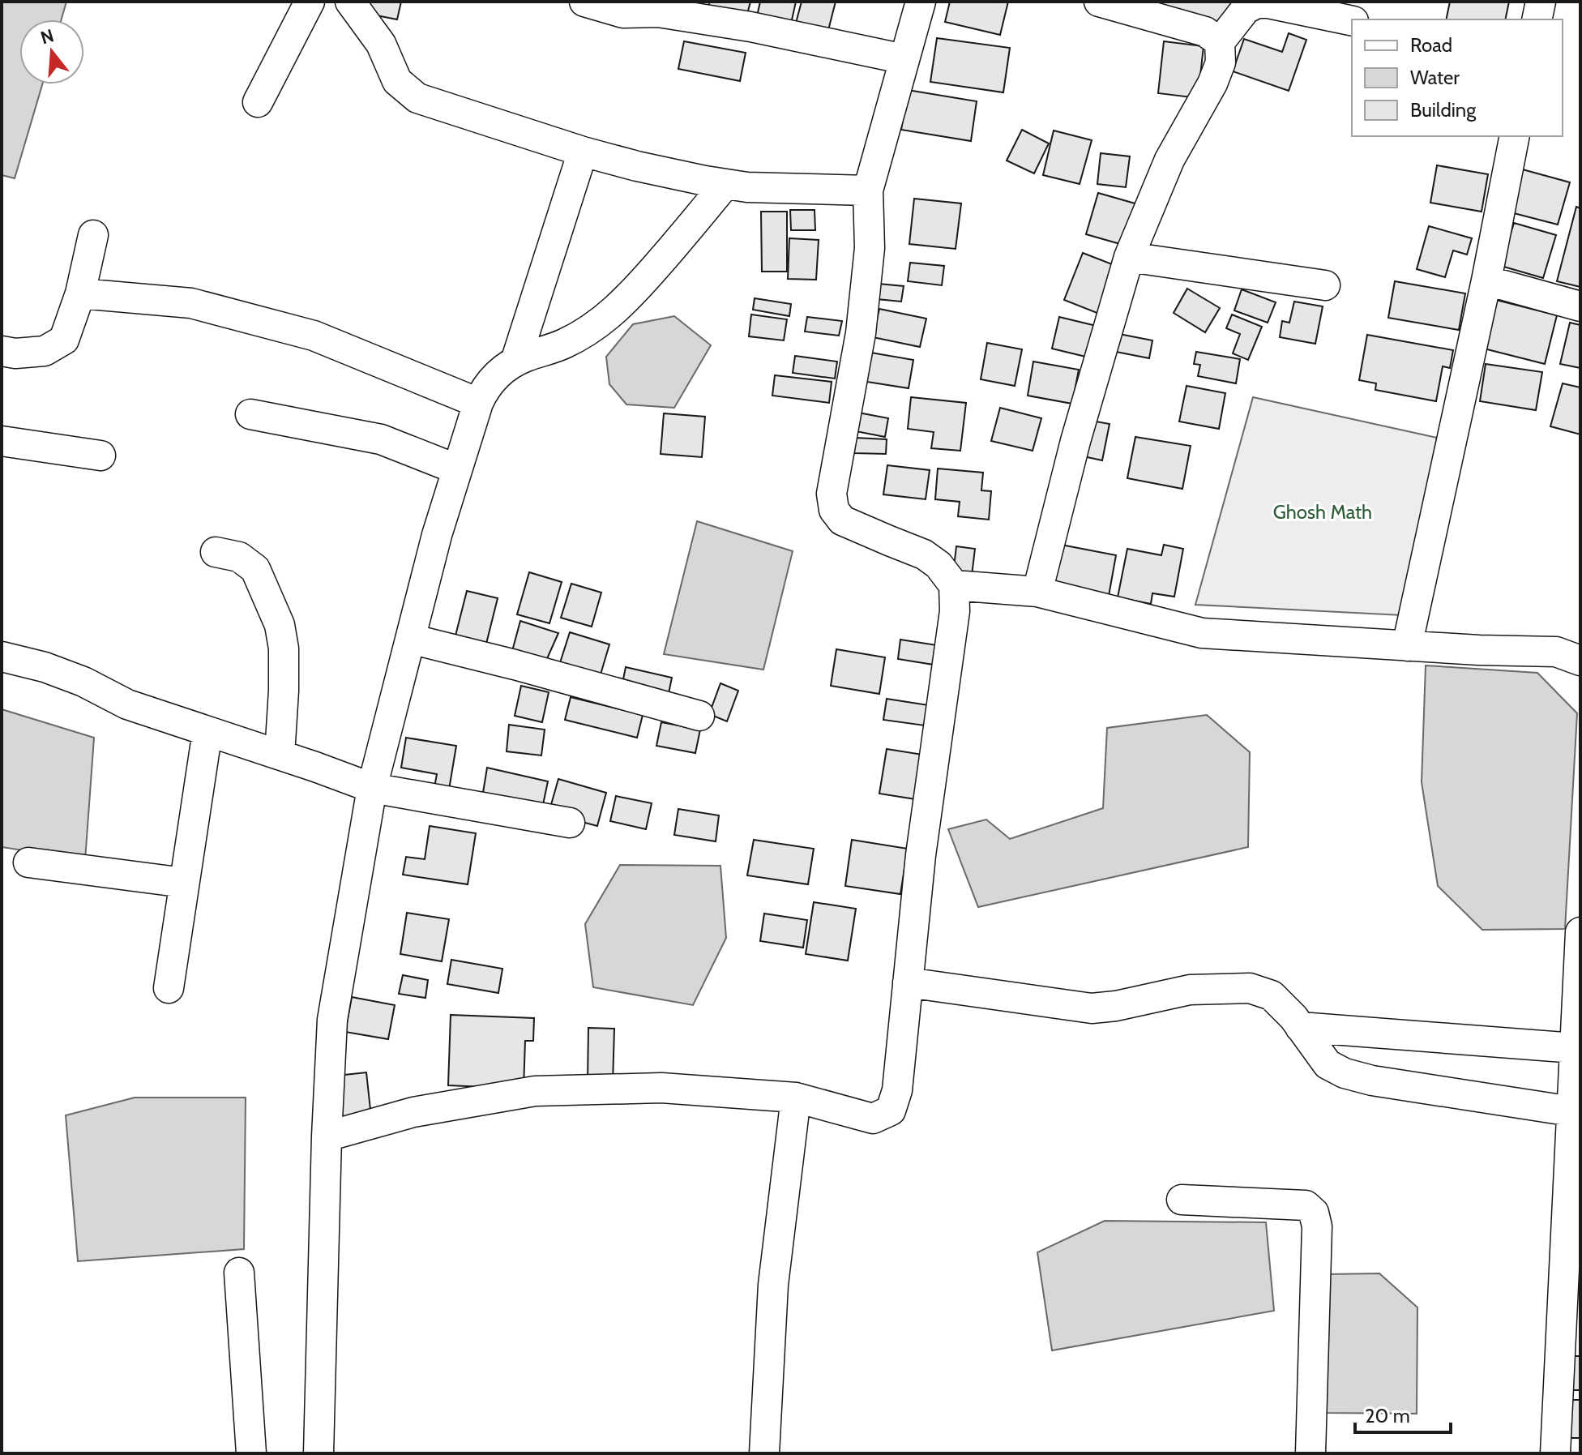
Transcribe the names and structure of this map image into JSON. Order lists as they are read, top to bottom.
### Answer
{
  "parks": ["Ghosh Math"],
  "legend": ["Road", "Water", "Building"],
  "scale_bar": "20 m",
  "north": "top"
}
